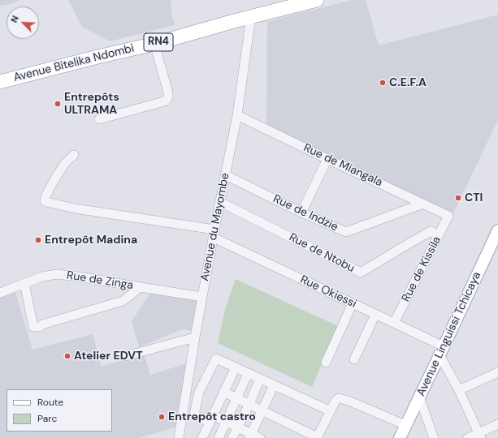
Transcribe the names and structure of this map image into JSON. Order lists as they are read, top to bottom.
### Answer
{
  "streets": {
    "highway": ["RN4", "Avenue Bitelika Ndombi"],
    "main road": ["Avenue Linguissi Tchicaya"],
    "street": [
      "Rue de Miangala",
      "Rue de Indzie",
      "Avenue du Mayombe",
      "Rue de Ntobu",
      "Rue de Kissila",
      "Rue de Zinga",
      "Rue Okiessi"
    ]
  },
  "crossings": [
    ["Avenue Bitelika Ndombi", "Avenue du Mayombe"],
    ["Rue de Miangala", "Rue de Indzie"],
    ["Rue de Miangala", "Avenue du Mayombe"],
    ["Rue de Miangala", "Rue de Kissila"],
    ["Rue de Indzie", "Avenue du Mayombe"],
    ["Avenue du Mayombe", "Rue de Ntobu"],
    ["Avenue du Mayombe", "Rue de Zinga"],
    ["Avenue du Mayombe", "Rue Okiessi"],
    ["Rue de Ntobu", "Rue de Kissila"],
    ["Rue de Kissila", "Rue Okiessi"],
    ["Rue Okiessi", "Avenue Linguissi Tchicaya"]
  ],
  "places": [
    "C.E.F.A",
    "Entrepôts ULTRAMA",
    "CTI",
    "Entrepôt Madina",
    "Atelier EDVT",
    "Entrepôt castro"
  ],
  "legend": ["Route", "Parc"],
  "north": "top left"
}
